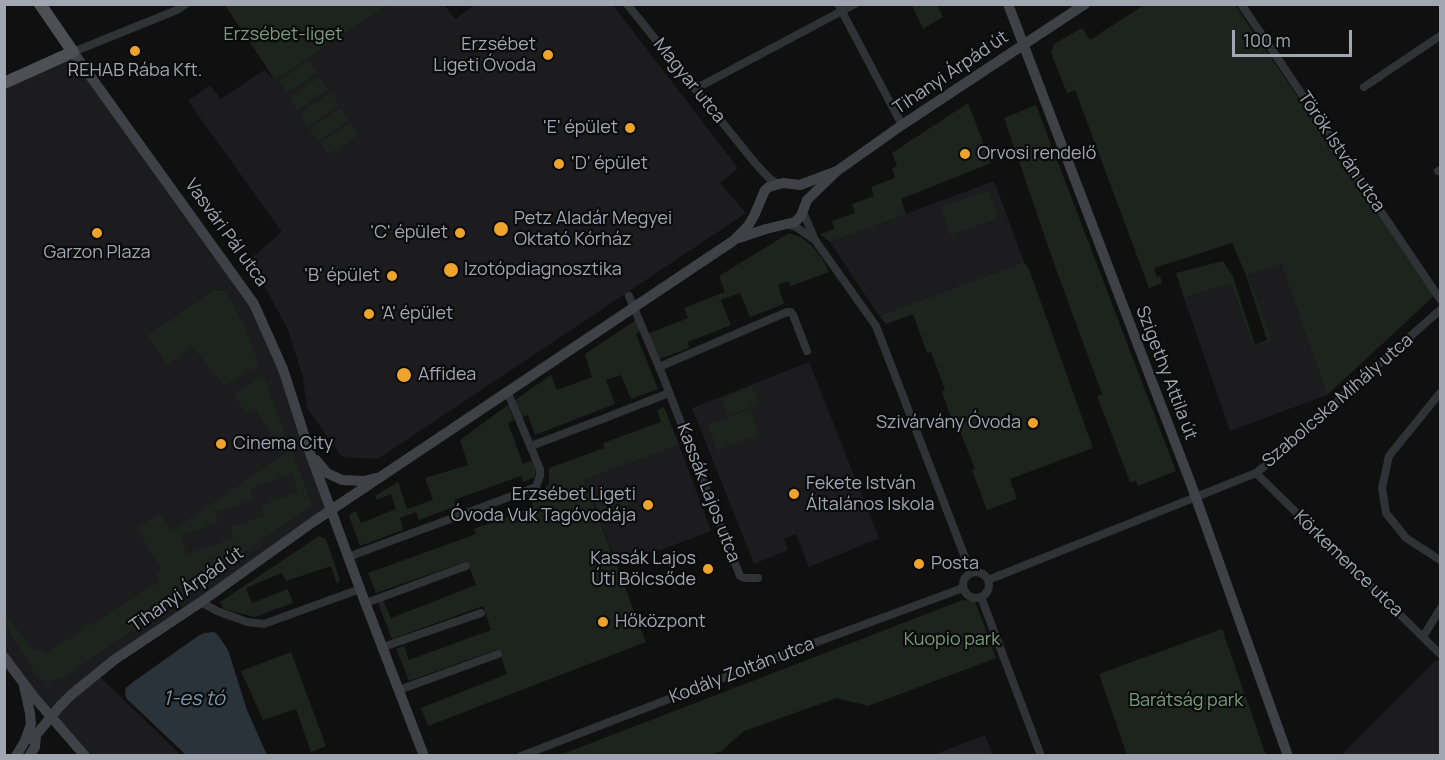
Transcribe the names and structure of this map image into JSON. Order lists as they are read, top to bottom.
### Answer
{
  "streets": {
    "main road": ["Vasvári Pál utca"],
    "street": [
      "Tihanyi Árpád út",
      "Magyar utca",
      "Török István utca",
      "Szigethy Attila út",
      "Szabolcska Mihály utca",
      "Kassák Lajos utca",
      "Körkemence utca",
      "Kodály Zoltán utca"
    ]
  },
  "crossings": [
    ["Tihanyi Árpád út", "Magyar utca"],
    ["Tihanyi Árpád út", "Vasvári Pál utca"],
    ["Tihanyi Árpád út", "Szigethy Attila út"],
    ["Szigethy Attila út", "Szabolcska Mihály utca"],
    ["Szabolcska Mihály utca", "Körkemence utca"]
  ],
  "water": ["1-es tó"],
  "parks": ["Erzsébet-liget", "Kuopio park", "Barátság park"],
  "places": [
    "REHAB Rába Kft.",
    "Erzsébet Ligeti Óvoda",
    "'E' épület",
    "Orvosi rendelő",
    "'D' épület",
    "Petz Aladár Megyei Oktató Kórház",
    "Garzon Plaza",
    "'C' épület",
    "Izotópdiagnosztika",
    "'B' épület",
    "'A' épület",
    "Affidea",
    "Szivárvány Óvoda",
    "Cinema City",
    "Fekete István Általános Iskola",
    "Erzsébet Ligeti Óvoda Vuk Tagóvodája",
    "Posta",
    "Kassák Lajos Úti Bölcsőde",
    "Hőközpont"
  ],
  "scale_bar": "100 m"
}
